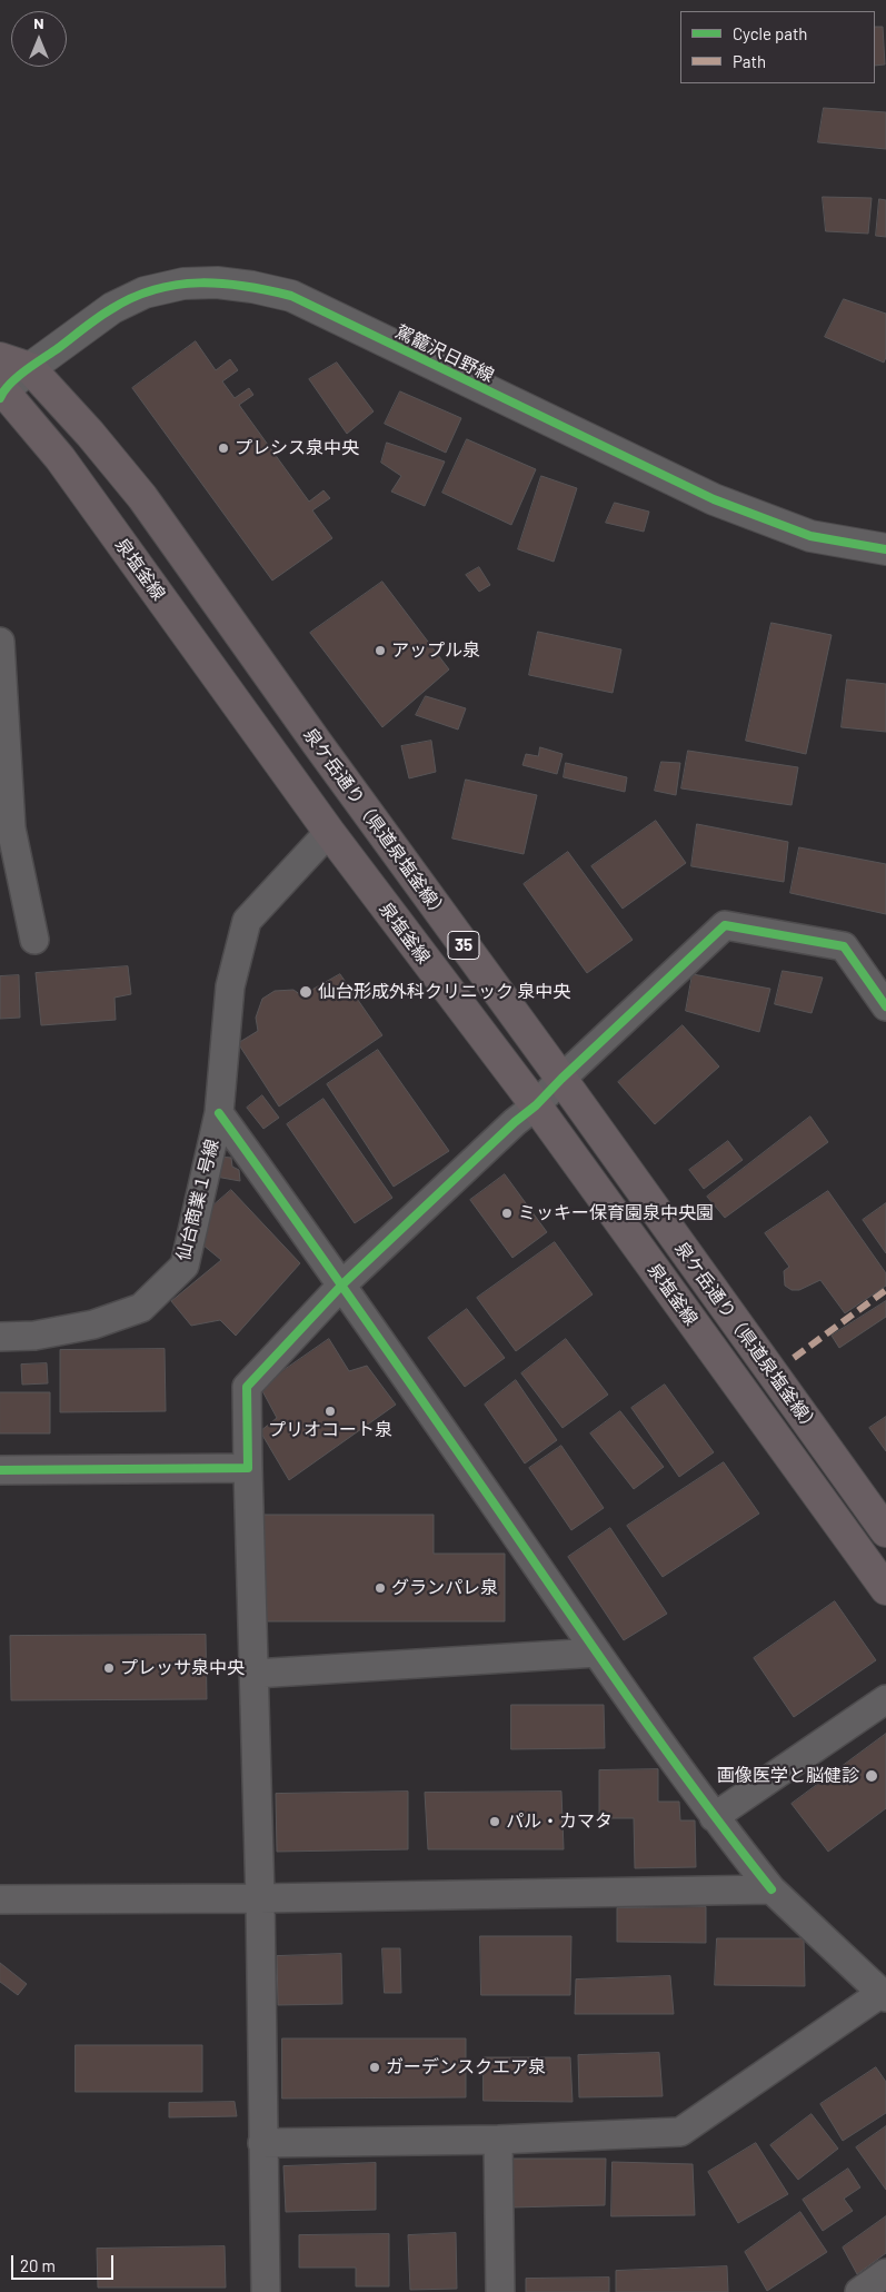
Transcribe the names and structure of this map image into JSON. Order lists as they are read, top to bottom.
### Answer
{
  "streets": {
    "main road": ["泉塩釜線", "泉ケ岳通り（県道泉塩釜線）", "35"],
    "street": ["駕籠沢日野線", "仙台商業１号線"]
  },
  "crossings": [
    ["駕籠沢日野線", "泉塩釜線"],
    ["駕籠沢日野線", "泉ケ岳通り（県道泉塩釜線）"],
    ["泉塩釜線", "仙台商業１号線"]
  ],
  "places": [
    "プレシス泉中央",
    "アップル泉",
    "仙台形成外科クリニック 泉中央",
    "ミッキー保育園泉中央園",
    "プリオコート泉",
    "グランパレ泉",
    "プレッサ泉中央",
    "画像医学と脳健診",
    "パル・カマタ",
    "ガーデンスクエア泉"
  ],
  "legend": ["Cycle path", "Path"],
  "scale_bar": "20 m",
  "north": "top"
}
